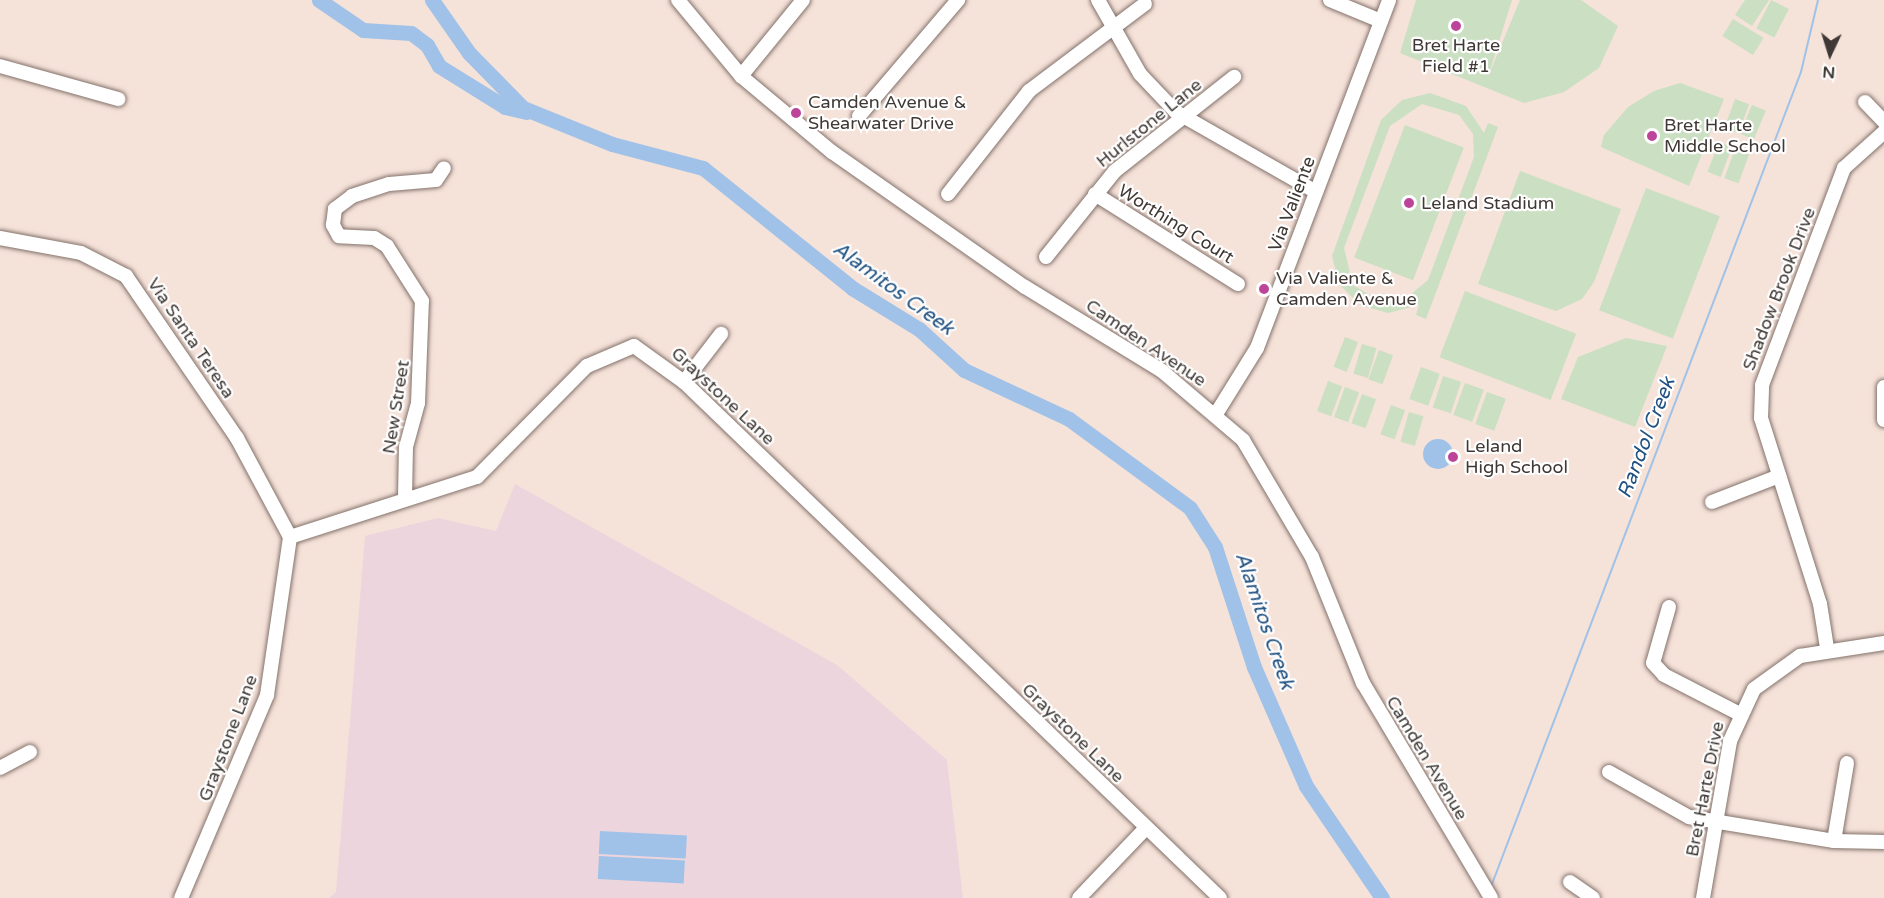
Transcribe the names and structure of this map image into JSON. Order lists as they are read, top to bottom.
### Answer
{
  "streets": {
    "street": [
      "Hurlstone Lane",
      "Via Valiente",
      "Worthing Court",
      "Shadow Brook Drive",
      "Via Santa Teresa",
      "Camden Avenue",
      "Graystone Lane",
      "New Street",
      "Bret Harte Drive"
    ]
  },
  "crossings": [
    ["Hurlstone Lane", "Worthing Court"],
    ["Via Valiente", "Camden Avenue"],
    ["Shadow Brook Drive", "Bret Harte Drive"],
    ["Via Santa Teresa", "Graystone Lane"],
    ["Graystone Lane", "New Street"]
  ],
  "water": ["Alamitos Creek", "Randol Creek"],
  "places": [
    "Bret Harte Field #1",
    "Camden Avenue & Shearwater Drive",
    "Bret Harte Middle School",
    "Leland Stadium",
    "Via Valiente & Camden Avenue",
    "Leland High School"
  ],
  "north": "bottom"
}
